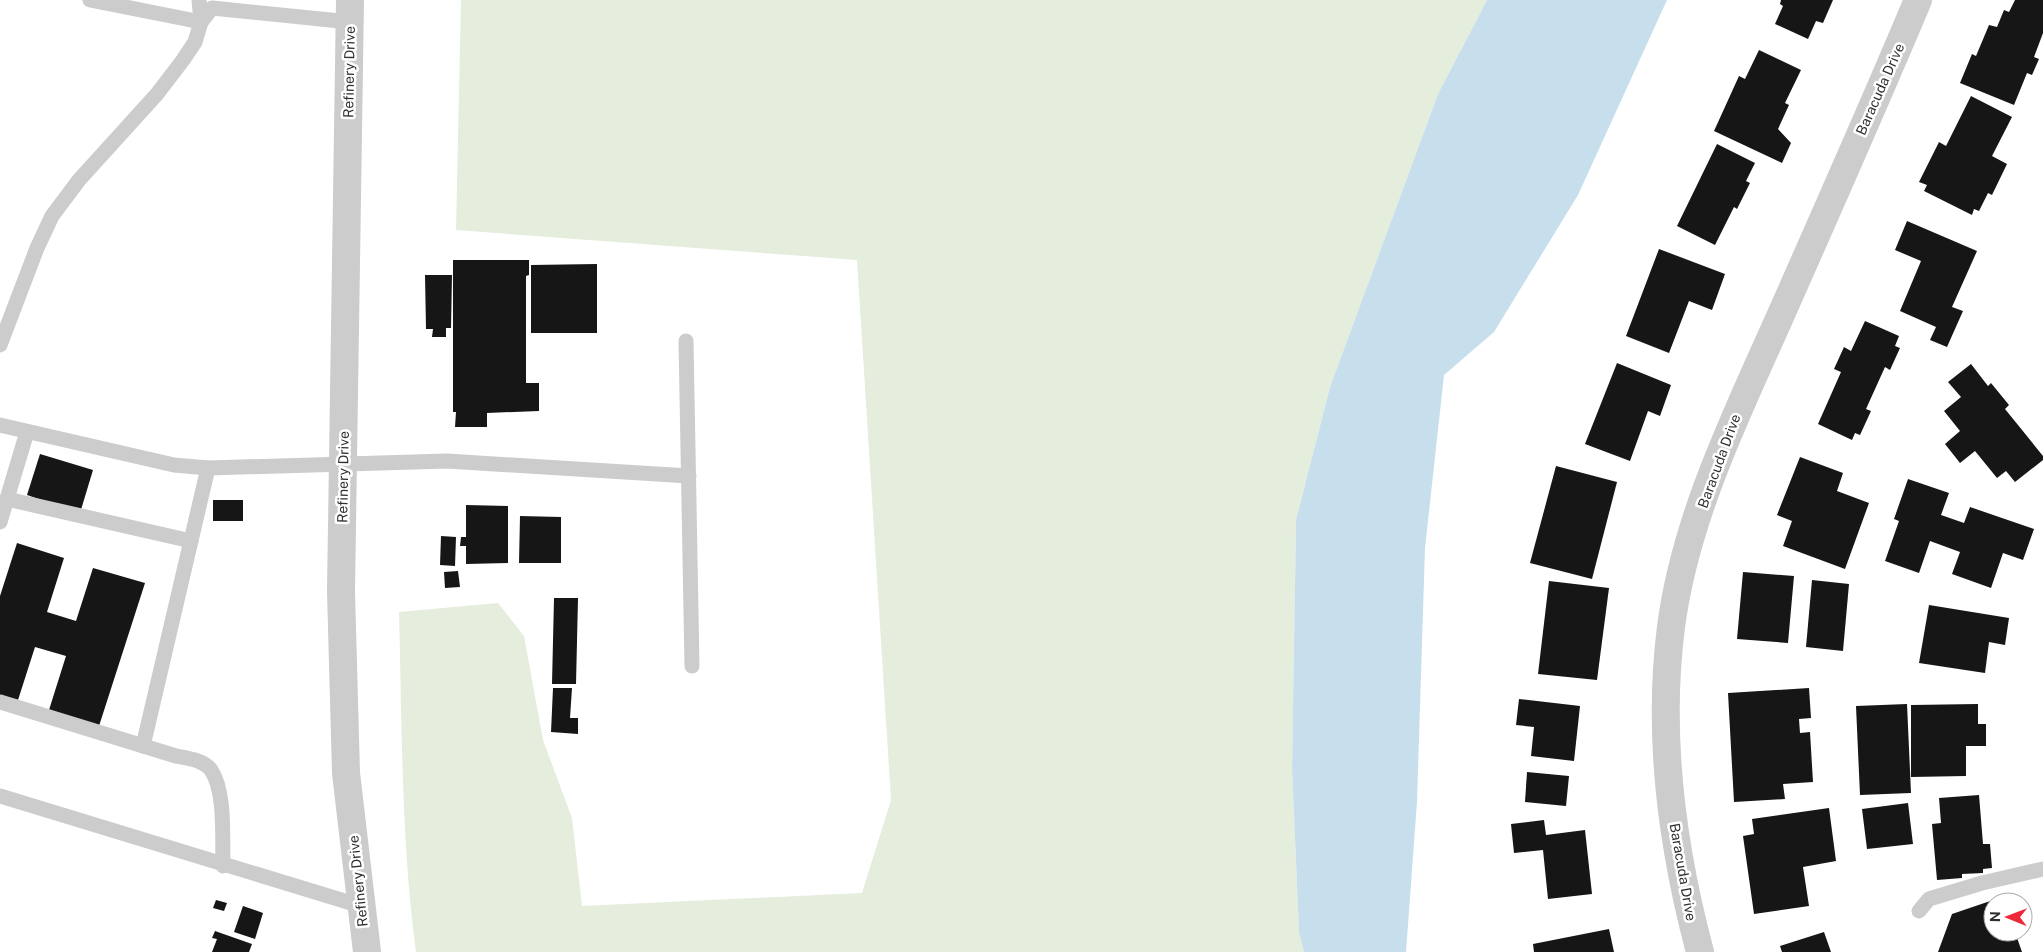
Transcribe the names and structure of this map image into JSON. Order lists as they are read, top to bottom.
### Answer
{
  "streets": {
    "street": ["Refinery Drive", "Baracuda Drive"]
  },
  "north": "left"
}
